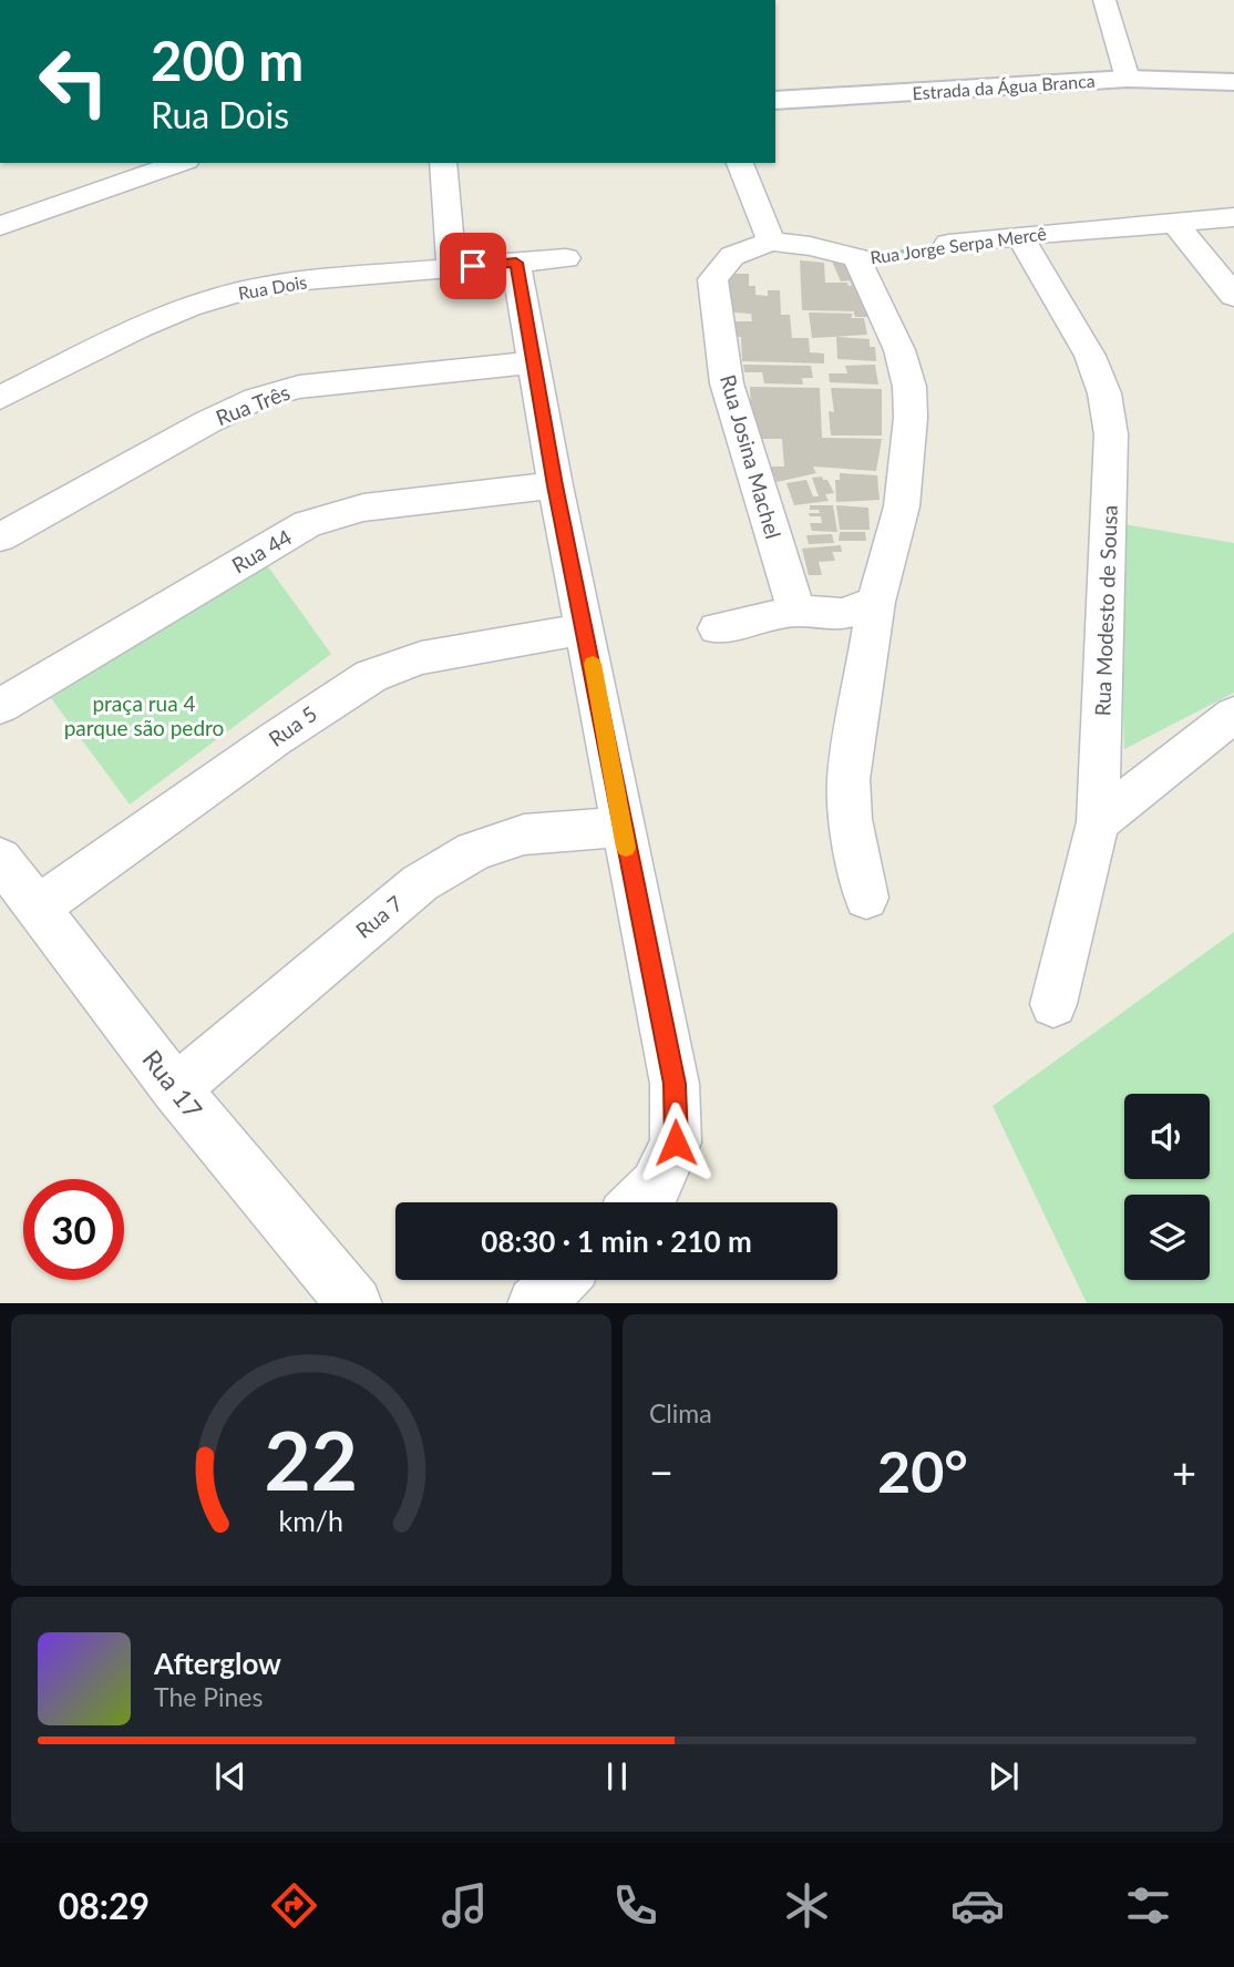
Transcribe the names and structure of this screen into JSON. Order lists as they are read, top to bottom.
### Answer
{
  "streets": {
    "main road": ["Estrada da Água Branca"],
    "street": [
      "Rua Jorge Serpa Mercê",
      "Rua Dois",
      "Rua Três",
      "Rua Josina Machel",
      "Rua 44",
      "Rua Modesto de Sousa",
      "Rua 5",
      "Rua 7",
      "Rua 17"
    ]
  },
  "crossings": [
    ["Rua Jorge Serpa Mercê", "Rua Josina Machel"],
    ["Rua Jorge Serpa Mercê", "Rua Modesto de Sousa"],
    ["Rua 5", "Rua 17"],
    ["Rua 7", "Rua 17"]
  ],
  "parks": ["praça rua 4 parque são pedro"],
  "page": {
    "turn": ["200 m", "Rua Dois"],
    "limit": "30",
    "trip": "08:30 · 1 min · 210 m",
    "tile": "Clima",
    "heat": ["−", "20°", "+"],
    "song": ["Afterglow", "The Pines"],
    "tabs": "08:29",
    "gauge": ["22", "km/h"]
  }
}
